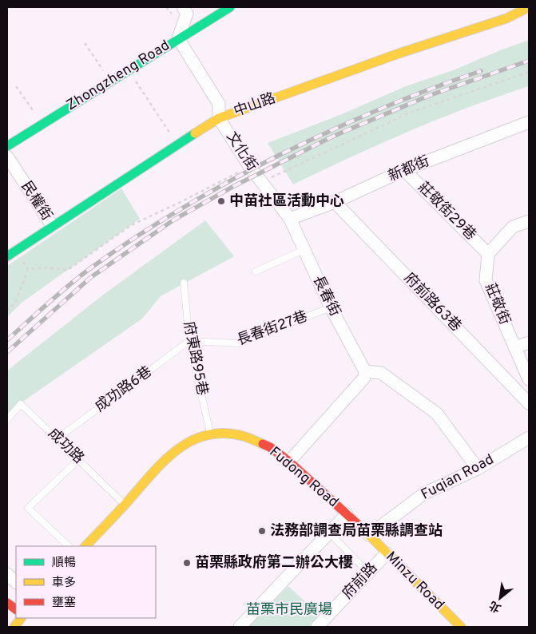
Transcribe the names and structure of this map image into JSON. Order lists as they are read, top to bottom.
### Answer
{
  "streets": {
    "street": [
      "Zhongzheng Road",
      "中山路",
      "文化街",
      "新都街",
      "民權街",
      "莊敬街29巷",
      "長春街",
      "府前路63巷",
      "莊敬街",
      "Fudong Road",
      "Fuqian Road",
      "府前路",
      "Minzu Road"
    ],
    "lane": [
      "長春街27巷",
      "府東路95巷",
      "成功路6巷",
      "成功路"
    ]
  },
  "crossings": [
    ["Zhongzheng Road", "文化街"],
    ["中山路", "文化街"],
    ["中山路", "民權街"],
    ["文化街", "新都街"],
    ["文化街", "長春街"],
    ["新都街", "莊敬街29巷"],
    ["新都街", "長春街"],
    ["新都街", "府前路63巷"],
    ["莊敬街29巷", "莊敬街"],
    ["長春街", "長春街27巷"],
    ["長春街27巷", "府東路95巷"],
    ["長春街27巷", "成功路6巷"],
    ["府東路95巷", "成功路6巷"],
    ["府東路95巷", "Fudong Road"],
    ["成功路6巷", "成功路"],
    ["成功路", "Fudong Road"],
    ["Fudong Road", "Fuqian Road"],
    ["Fudong Road", "Minzu Road"],
    ["Fuqian Road", "Minzu Road"],
    ["府前路", "Minzu Road"]
  ],
  "parks": ["苗栗市民廣場"],
  "places": ["中苗社區活動中心", "法務部調查局苗栗縣調查站", "苗栗縣政府第二辦公大樓"],
  "legend": ["順暢", "車多", "壅塞"],
  "north": "bottom left"
}
